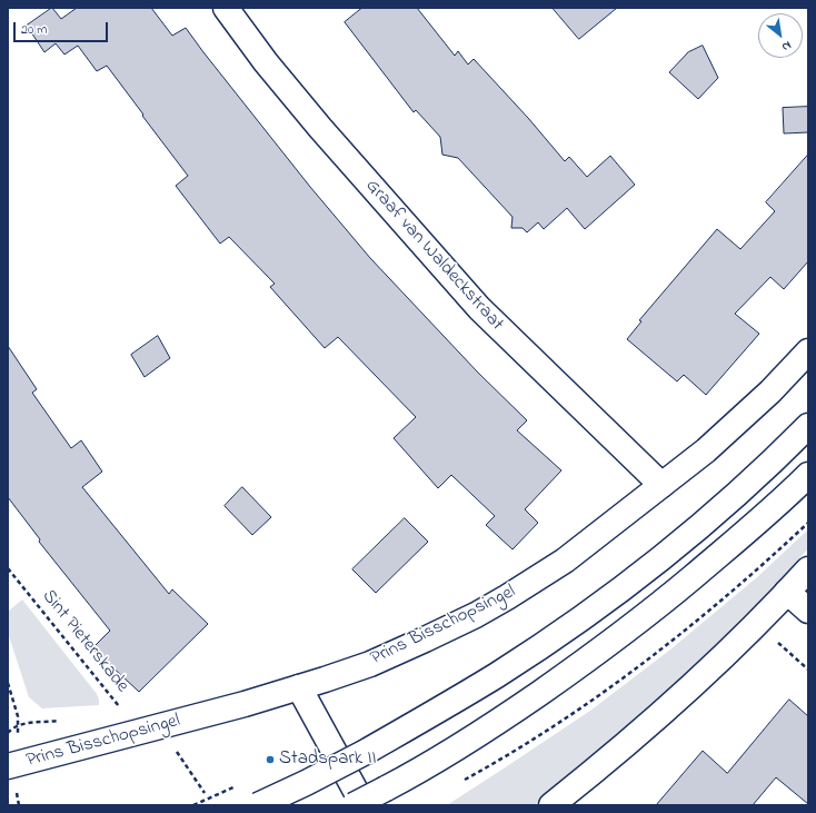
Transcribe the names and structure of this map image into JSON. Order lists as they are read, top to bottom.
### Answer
{
  "streets": {
    "main road": ["Graaf van Waldeckstraat", "Prins Bisschopsingel"],
    "path": ["Sint Pieterskade"]
  },
  "crossings": [
    ["Graaf van Waldeckstraat", "Prins Bisschopsingel"],
    ["Prins Bisschopsingel", "Sint Pieterskade"]
  ],
  "places": ["Stadspark II"],
  "scale_bar": "20 m",
  "north": "bottom right"
}
